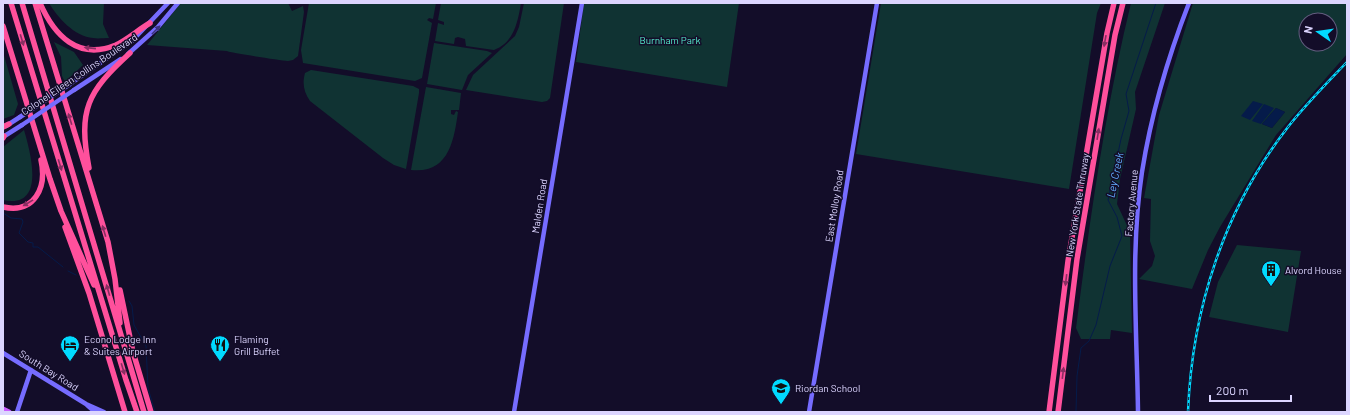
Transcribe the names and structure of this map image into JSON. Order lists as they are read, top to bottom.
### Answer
{
  "streets": {
    "highway": ["New York State Thruway"],
    "street": [
      "Colonel Eileen Collins Boulevard",
      "Factory Avenue",
      "Malden Road",
      "East Molloy Road",
      "South Bay Road"
    ]
  },
  "water": ["Ley Creek"],
  "parks": ["Burnham Park"],
  "places": {
    "building": ["Alvord House"],
    "hotel": ["Econo Lodge Inn & Suites Airport"],
    "restaurant": ["Flaming Grill Buffet"],
    "school or university": ["Riordan School"]
  },
  "scale_bar": "200 m",
  "north": "left"
}
